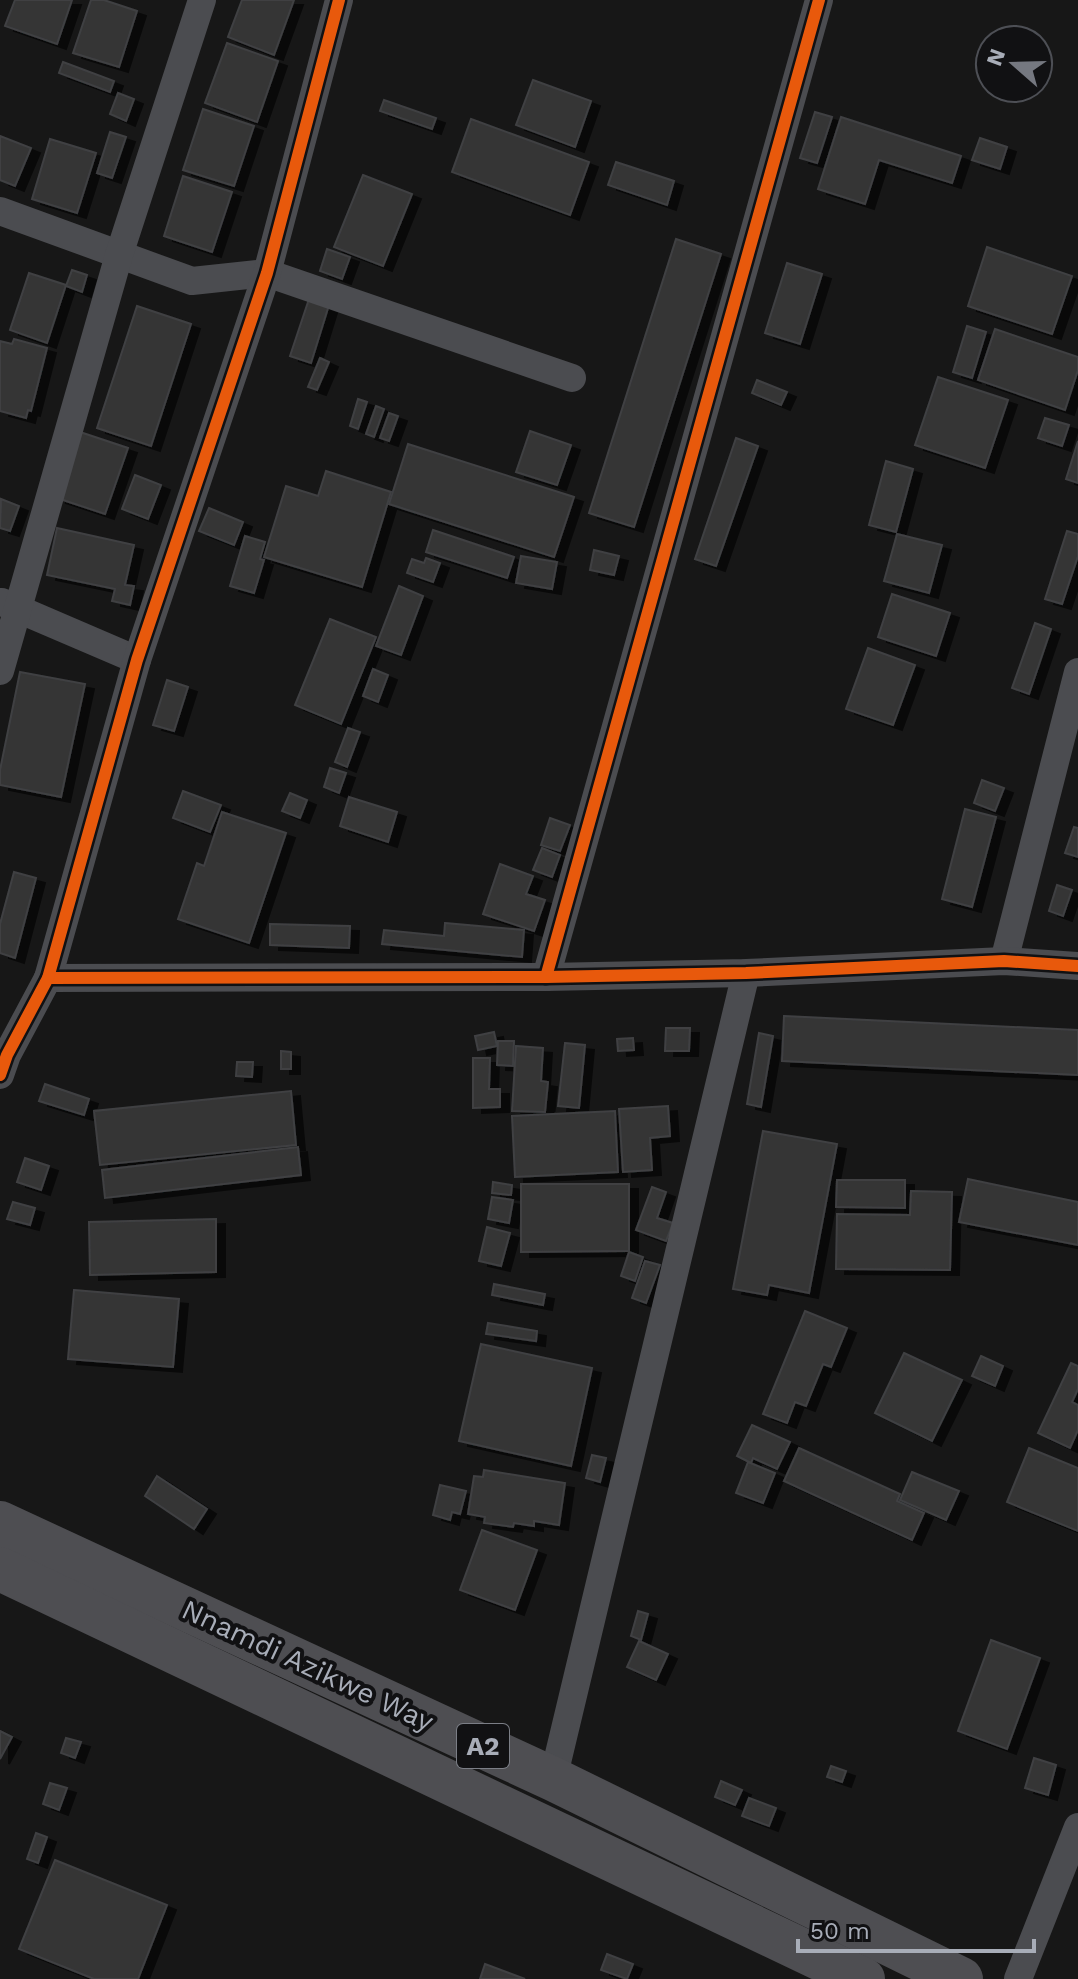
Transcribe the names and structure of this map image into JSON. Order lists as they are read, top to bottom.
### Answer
{
  "streets": {
    "highway": ["Nnamdi Azikwe Way", "A2"]
  },
  "scale_bar": "50 m",
  "north": "left"
}
